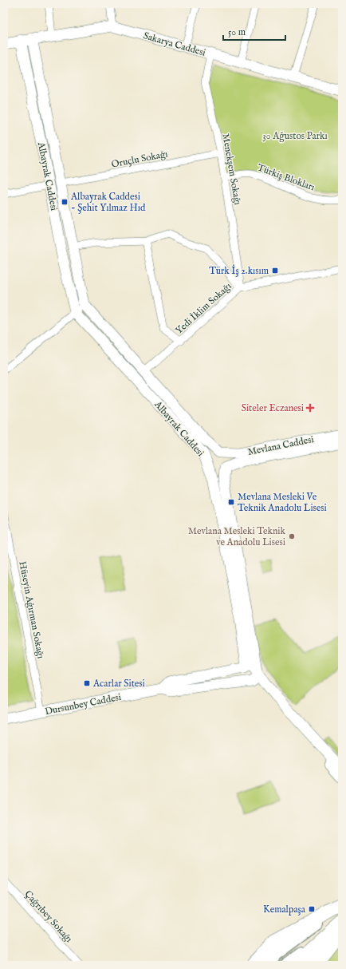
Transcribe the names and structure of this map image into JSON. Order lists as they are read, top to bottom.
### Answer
{
  "streets": {
    "street": [
      "Sakarya Caddesi",
      "Oruçlu Sokağı",
      "Menekşem Sokağı",
      "Albayrak Caddesi",
      "Türkiş Blokları",
      "Yedi İklim Sokağı",
      "Mevlana Caddesi",
      "Hüseyin Ağırman Sokağı",
      "Dursunbey Caddesi",
      "Çağrıbey Sokağı"
    ]
  },
  "crossings": [
    ["Sakarya Caddesi", "Menekşem Sokağı"],
    ["Sakarya Caddesi", "Albayrak Caddesi"],
    ["Oruçlu Sokağı", "Menekşem Sokağı"],
    ["Oruçlu Sokağı", "Albayrak Caddesi"],
    ["Menekşem Sokağı", "Türkiş Blokları"],
    ["Menekşem Sokağı", "Yedi İklim Sokağı"],
    ["Albayrak Caddesi", "Yedi İklim Sokağı"],
    ["Albayrak Caddesi", "Mevlana Caddesi"],
    ["Albayrak Caddesi", "Dursunbey Caddesi"],
    ["Hüseyin Ağırman Sokağı", "Dursunbey Caddesi"]
  ],
  "parks": ["30 Ağustos Parkı"],
  "places": {
    "transit": [
      "Albayrak Caddesi - Şehit Yılmaz Hıd",
      "Türk İş 2.kısım",
      "Mevlana Mesleki Ve Teknik Anadolu Lisesi",
      "Acarlar Sitesi",
      "Kemalpaşa"
    ],
    "health": ["Siteler Eczanesi"],
    "other": ["Mevlana Mesleki Teknik ve Anadolu Lisesi"]
  },
  "scale_bar": "50 m"
}
